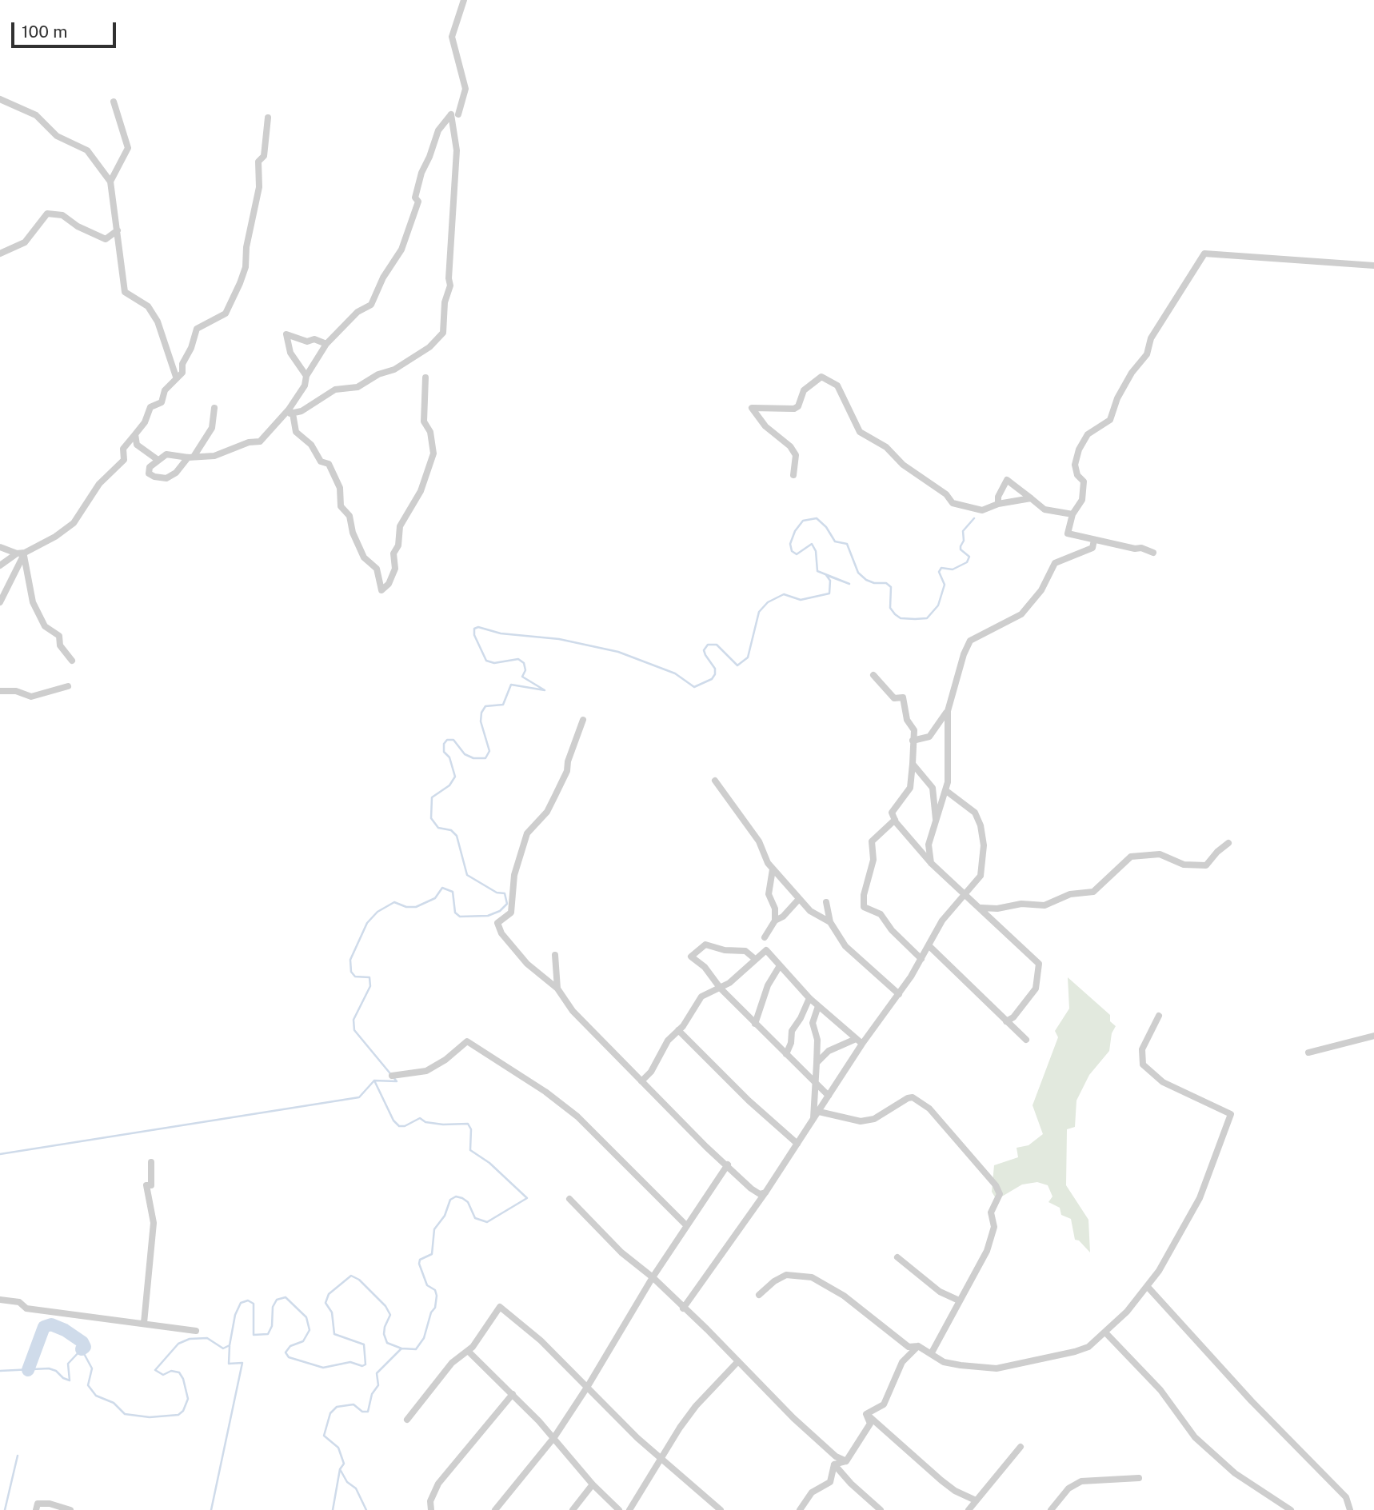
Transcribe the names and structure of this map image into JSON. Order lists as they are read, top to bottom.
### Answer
{
  "scale_bar": "100 m"
}
